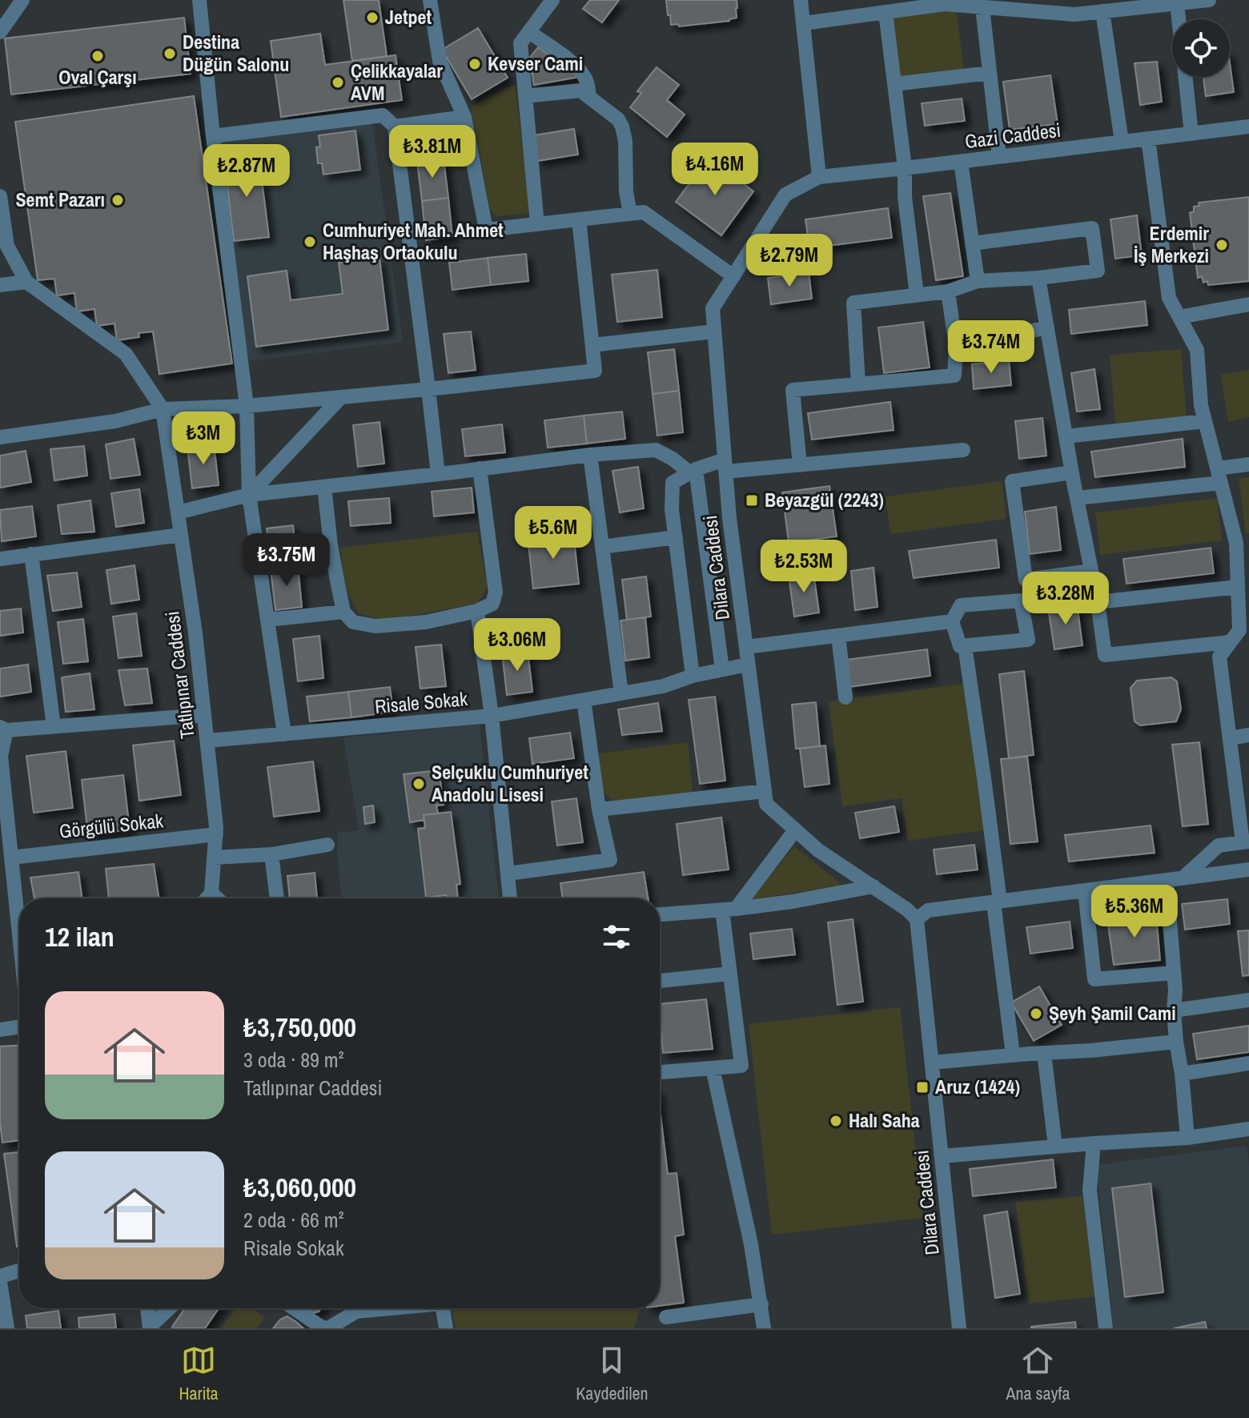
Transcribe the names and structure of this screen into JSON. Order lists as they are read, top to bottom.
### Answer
{
  "streets": {
    "street": [
      "Gazi Caddesi",
      "Dilara Caddesi",
      "Tatlıpınar Caddesi",
      "Risale Sokak",
      "Görgülü Sokak"
    ]
  },
  "crossings": [
    ["Gazi Caddesi", "Dilara Caddesi"],
    ["Dilara Caddesi", "Risale Sokak"],
    ["Tatlıpınar Caddesi", "Risale Sokak"],
    ["Tatlıpınar Caddesi", "Görgülü Sokak"]
  ],
  "places": {
    "other": [
      "Jetpet",
      "Destina Düğün Salonu",
      "Oval Çarşı",
      "Kevser Cami",
      "Çelikkayalar AVM",
      "Semt Pazarı",
      "Cumhuriyet Mah. Ahmet Haşhaş Ortaokulu",
      "Erdemir İş Merkezi",
      "Selçuklu Cumhuriyet Anadolu Lisesi",
      "Şeyh Şamil Cami",
      "Halı Saha"
    ],
    "transit": ["Beyazgül (2243)", "Aruz (1424)"]
  },
  "page": {
    "price": [
      "₺3.81M",
      "₺4.16M",
      "₺2.87M",
      "₺2.79M",
      "₺3.74M",
      "₺3M",
      "₺5.6M",
      "₺3.75M",
      "₺2.53M",
      "₺3.28M",
      "₺3.06M",
      "₺5.36M"
    ],
    "heading": "12 ilan",
    "list": [
      {
        "name": "₺3,750,000",
        "note": "3 oda · 89 m² · Tatlıpınar Caddesi"
      },
      {
        "name": "₺3,060,000",
        "note": "2 oda · 66 m² · Risale Sokak"
      }
    ],
    "tabs": ["Harita", "Kaydedilen", "Ana sayfa"]
  }
}
